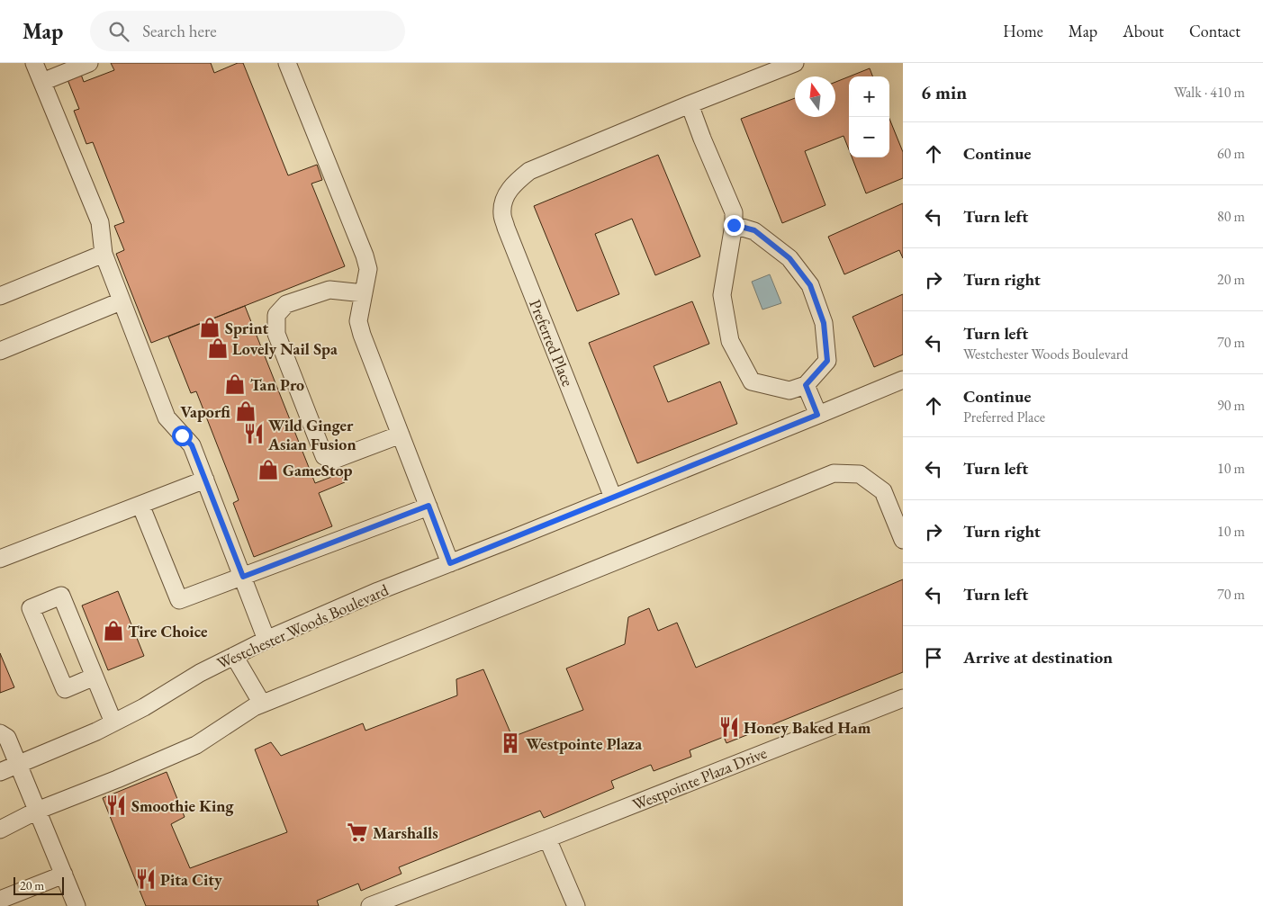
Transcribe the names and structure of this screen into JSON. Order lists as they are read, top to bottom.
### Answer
{
  "streets": {
    "street": ["Preferred Place", "Westchester Woods Boulevard", "Westpointe Plaza Drive"]
  },
  "crossings": [
    ["Preferred Place", "Westchester Woods Boulevard"]
  ],
  "places": {
    "shop": [
      "Sprint",
      "Lovely Nail Spa",
      "Tan Pro",
      "Vaporfi",
      "GameStop",
      "Tire Choice"
    ],
    "restaurant": [
      "Wild Ginger Asian Fusion",
      "Honey Baked Ham",
      "Smoothie King",
      "Pita City"
    ],
    "building": ["Westpointe Plaza"],
    "supermarket": ["Marshalls"]
  },
  "scale_bar": "20 m",
  "north": "top",
  "page": {
    "header": "Map",
    "search": "Search here",
    "nav": [
      "Home",
      "Map",
      "About",
      "Contact"
    ],
    "heading": ["6 min", "Walk · 410 m"],
    "map_buttons": ["+", "−"],
    "list": [
      ["Continue", "60 m"],
      ["Turn left", "80 m"],
      ["Turn right", "20 m"],
      ["Turn left", "Westchester Woods Boulevard", "70 m"],
      ["Continue", "Preferred Place", "90 m"],
      ["Turn left", "10 m"],
      ["Turn right", "10 m"],
      ["Turn left", "70 m"],
      "Arrive at destination"
    ],
    "scale": "20 m"
  }
}
